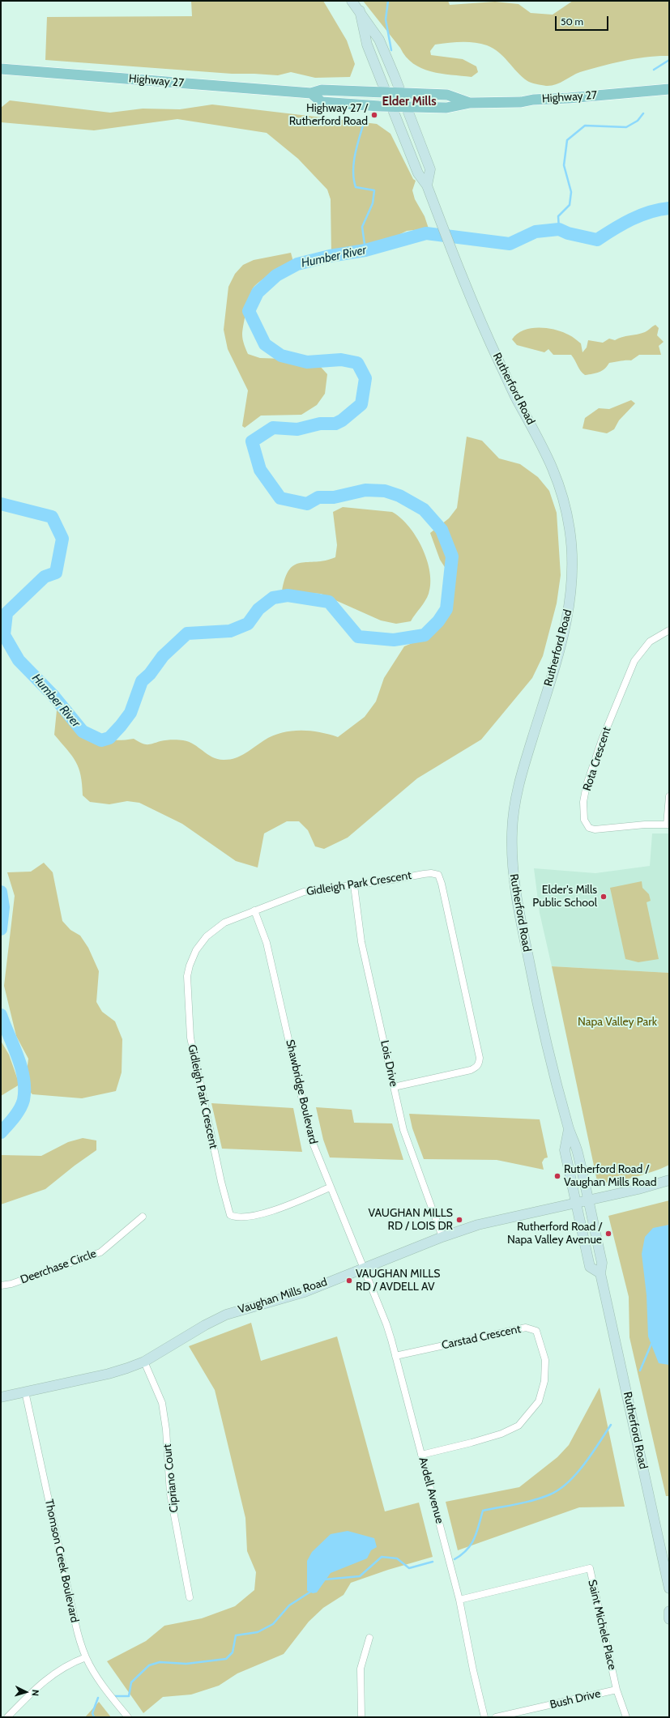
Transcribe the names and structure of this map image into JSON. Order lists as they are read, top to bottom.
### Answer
{
  "streets": {
    "main road": ["Highway 27", "Rutherford Road", "Vaughan Mills Road"],
    "street": [
      "Rota Crescent",
      "Gidleigh Park Crescent",
      "Lois Drive",
      "Shawbridge Boulevard",
      "Deerchase Circle",
      "Carstad Crescent",
      "Cipriano Court",
      "Avdell Avenue",
      "Thomson Creek Boulevard",
      "Saint Michele Place",
      "Bush Drive"
    ]
  },
  "crossings": [
    ["Highway 27", "Rutherford Road"],
    ["Rutherford Road", "Vaughan Mills Road"],
    ["Gidleigh Park Crescent", "Lois Drive"],
    ["Gidleigh Park Crescent", "Shawbridge Boulevard"],
    ["Lois Drive", "Vaughan Mills Road"],
    ["Shawbridge Boulevard", "Vaughan Mills Road"],
    ["Shawbridge Boulevard", "Avdell Avenue"],
    ["Vaughan Mills Road", "Cipriano Court"],
    ["Vaughan Mills Road", "Avdell Avenue"],
    ["Vaughan Mills Road", "Thomson Creek Boulevard"],
    ["Carstad Crescent", "Avdell Avenue"],
    ["Avdell Avenue", "Saint Michele Place"],
    ["Saint Michele Place", "Bush Drive"]
  ],
  "districts": ["Elder Mills"],
  "water": ["Humber River"],
  "parks": ["Napa Valley Park"],
  "places": [
    "Highway 27 / Rutherford Road",
    "Elder's Mills Public School",
    "Rutherford Road / Vaughan Mills Road",
    "VAUGHAN MILLS RD / LOIS DR",
    "Rutherford Road / Napa Valley Avenue",
    "VAUGHAN MILLS RD / AVDELL AV"
  ],
  "scale_bar": "50 m",
  "north": "right"
}
